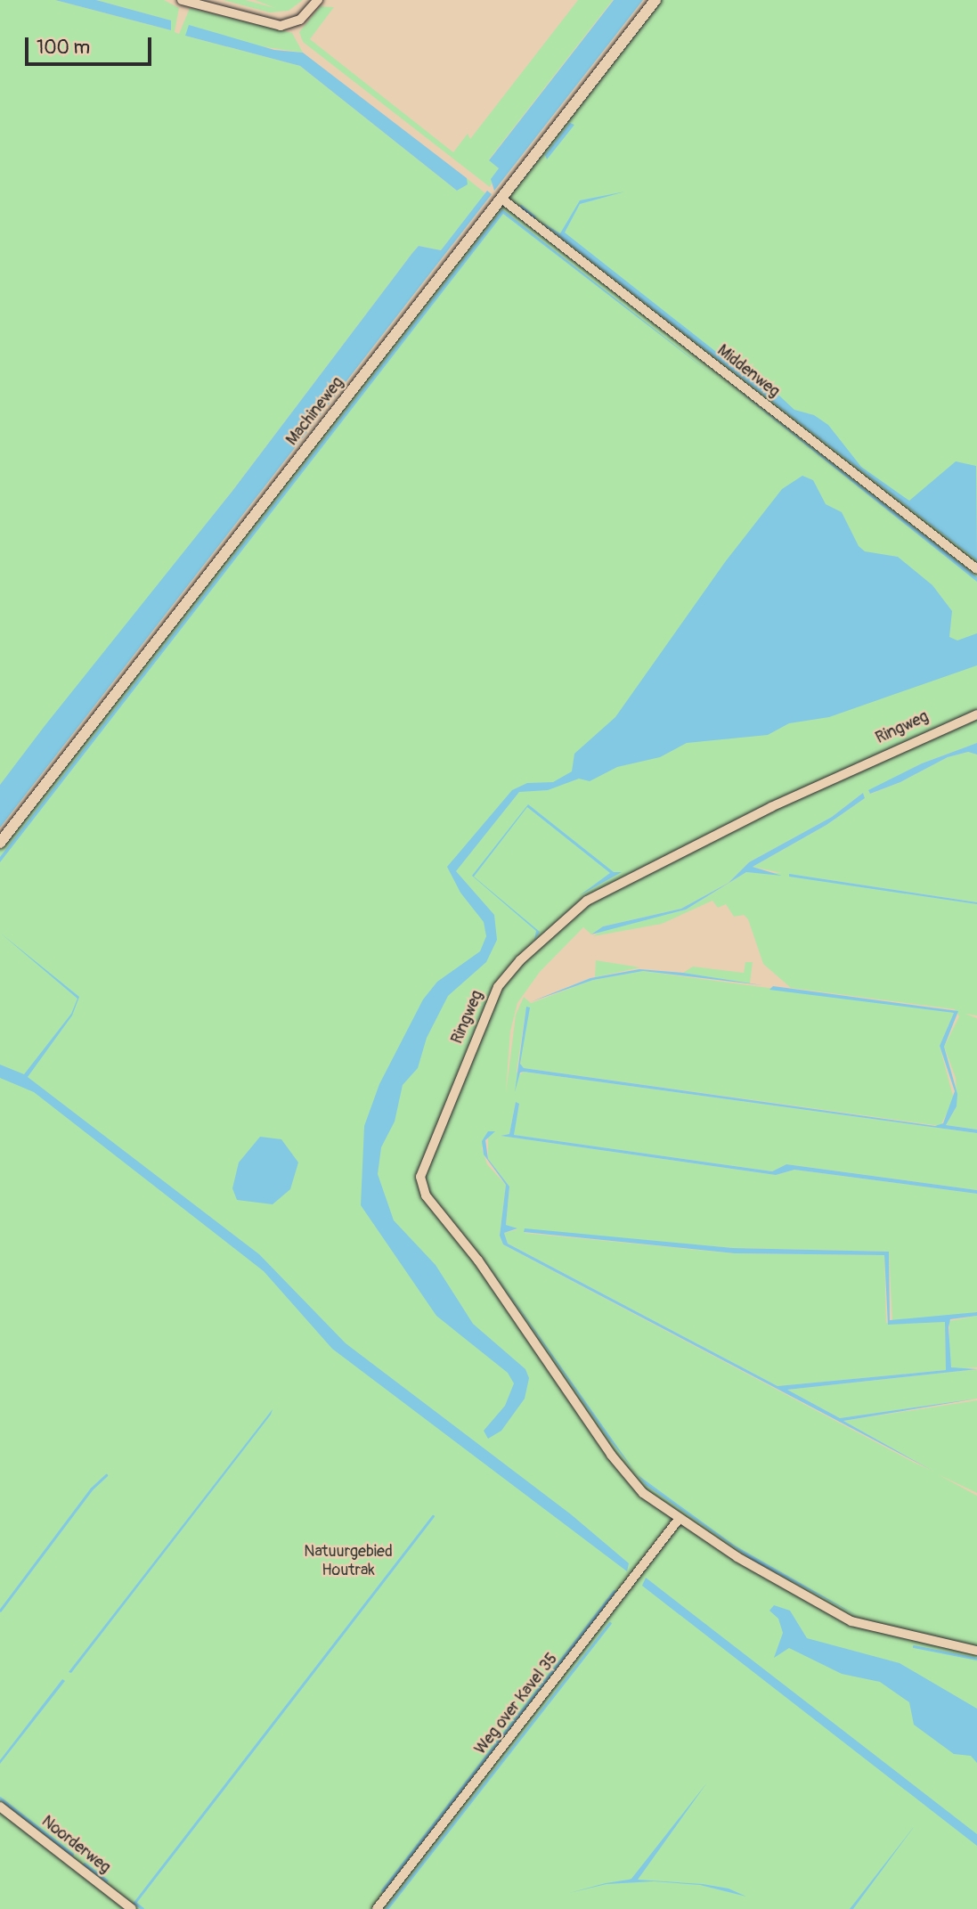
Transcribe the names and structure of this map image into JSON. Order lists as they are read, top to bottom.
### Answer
{
  "streets": {
    "street": [
      "Middenweg",
      "Machineweg",
      "Ringweg",
      "Weg over Kavel 35",
      "Noorderweg"
    ]
  },
  "crossings": [
    ["Middenweg", "Machineweg"],
    ["Ringweg", "Weg over Kavel 35"]
  ],
  "parks": ["Natuurgebied Houtrak"],
  "scale_bar": "100 m"
}
